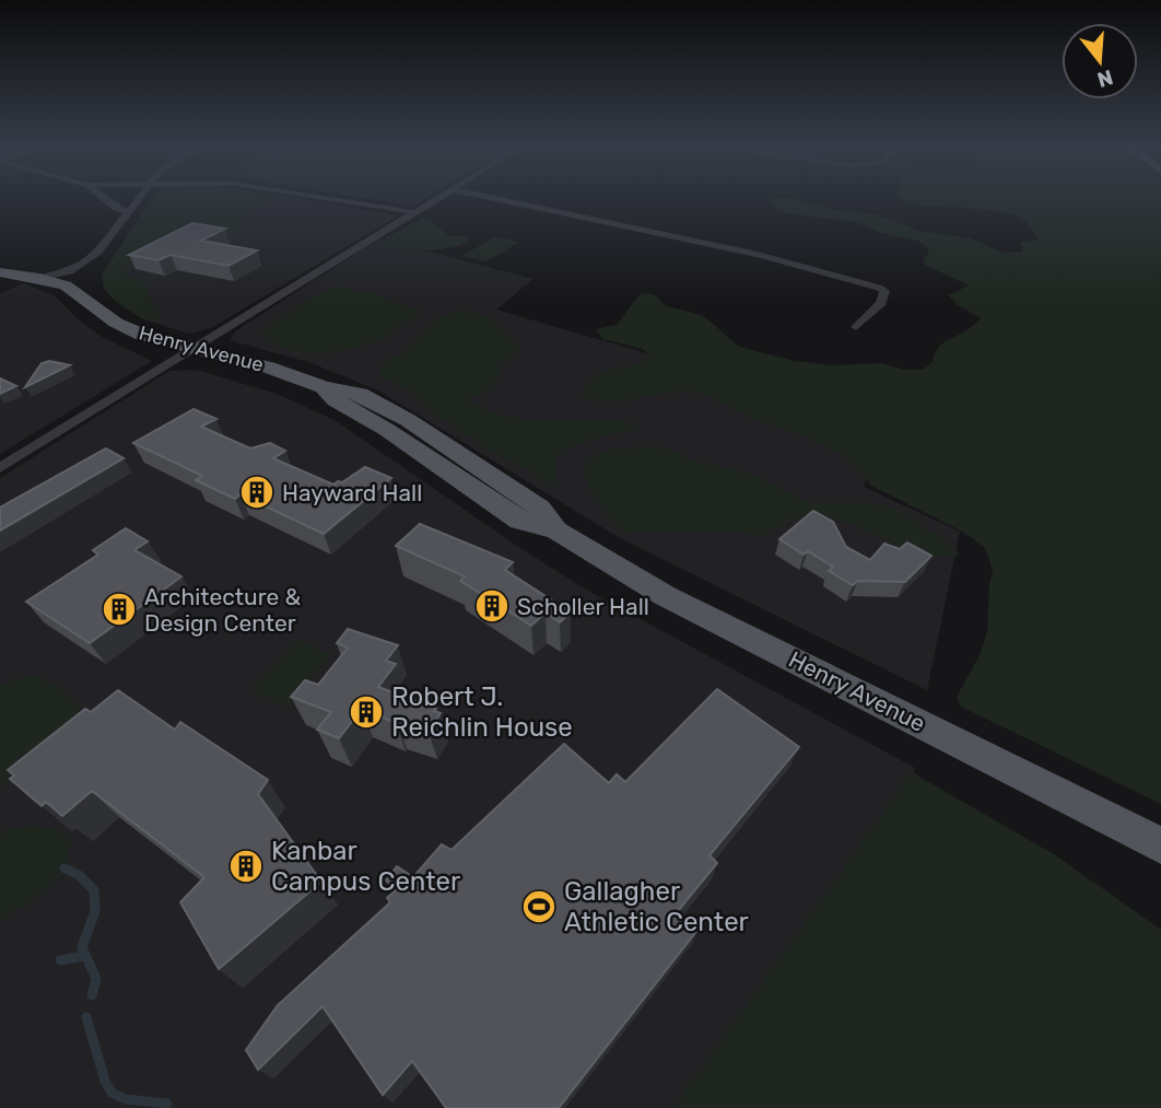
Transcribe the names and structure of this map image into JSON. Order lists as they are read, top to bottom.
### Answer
{
  "streets": {
    "main road": ["Henry Avenue"]
  },
  "places": {
    "building": [
      "Hayward Hall",
      "Scholler Hall",
      "Architecture & Design Center",
      "Robert J. Reichlin House",
      "Kanbar Campus Center"
    ],
    "sports": ["Gallagher Athletic Center"]
  },
  "north": "bottom"
}
